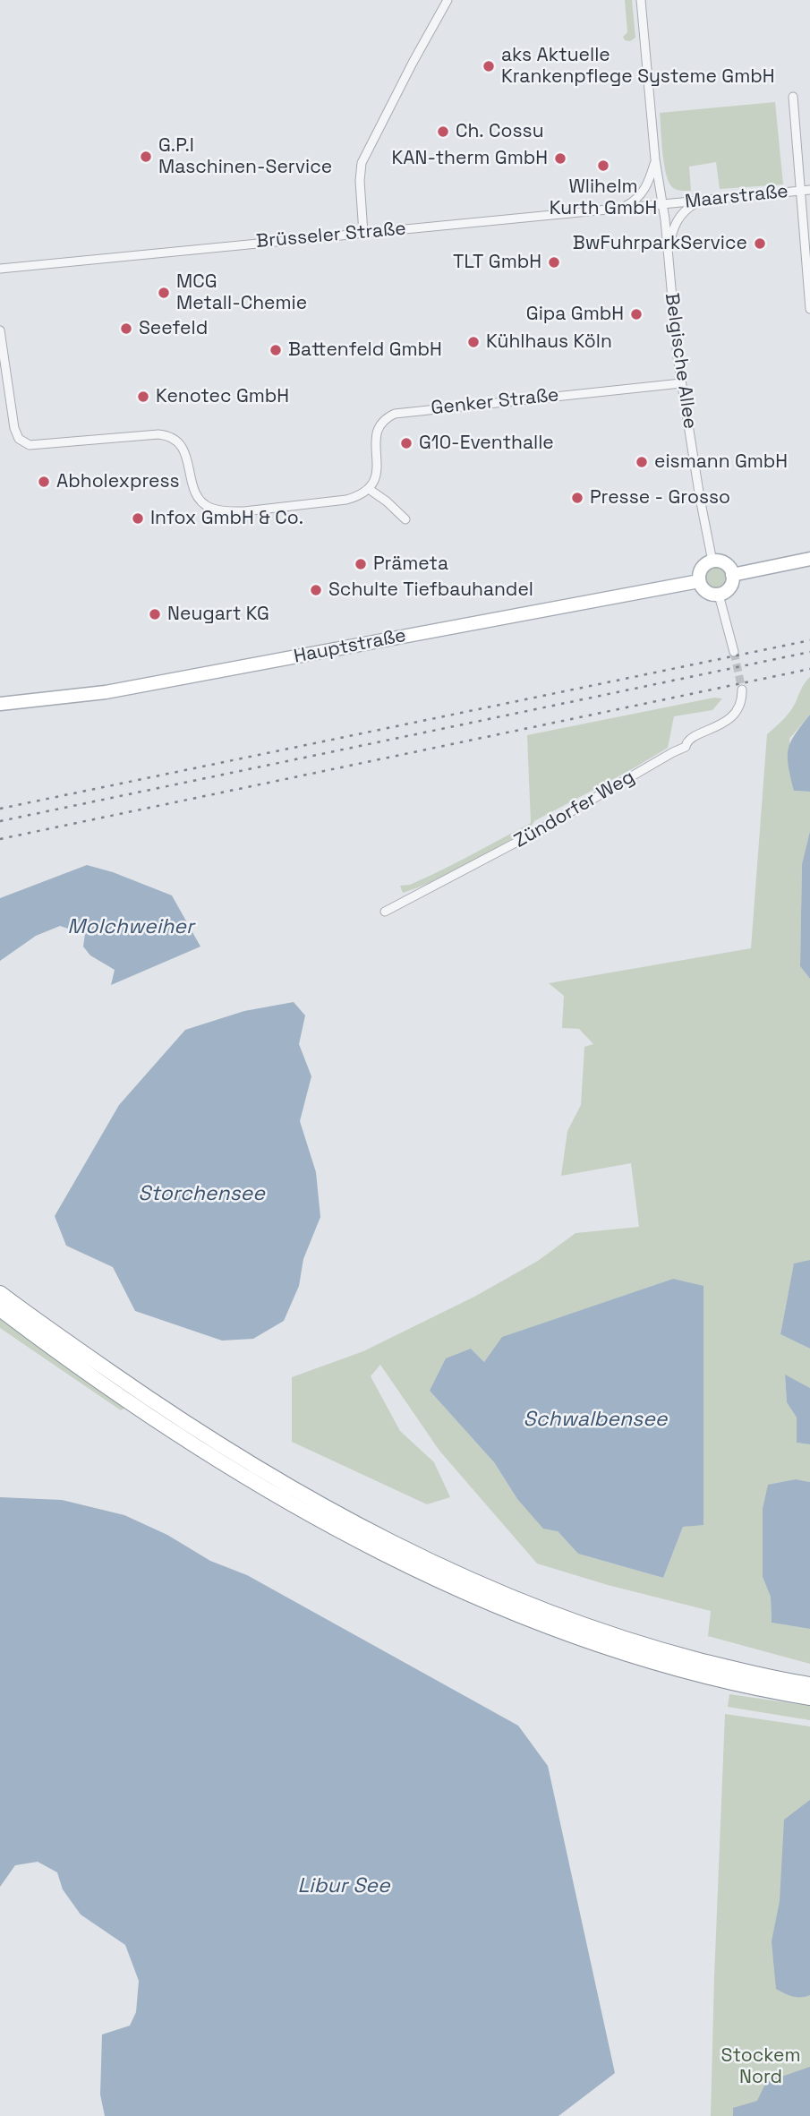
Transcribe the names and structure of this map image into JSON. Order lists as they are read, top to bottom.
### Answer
{
  "streets": {
    "main road": ["Hauptstraße"],
    "street": [
      "Maarstraße",
      "Brüsseler Straße",
      "Belgische Allee",
      "Genker Straße",
      "Zündorfer Weg"
    ]
  },
  "crossings": [
    ["Maarstraße", "Brüsseler Straße"],
    ["Maarstraße", "Belgische Allee"],
    ["Brüsseler Straße", "Belgische Allee"],
    ["Belgische Allee", "Genker Straße"],
    ["Belgische Allee", "Hauptstraße"]
  ],
  "water": [
    "Molchweiher",
    "Storchensee",
    "Schwalbensee",
    "Libur See"
  ],
  "parks": ["Stockem Nord"],
  "places": [
    "aks Aktuelle Krankenpflege Systeme GmbH",
    "Ch. Cossu",
    "G.P.I Maschinen-Service",
    "KAN-therm GmbH",
    "Wlihelm Kurth GmbH",
    "BwFuhrparkService",
    "TLT GmbH",
    "MCG Metall-Chemie",
    "Gipa GmbH",
    "Seefeld",
    "Kühlhaus Köln",
    "Battenfeld GmbH",
    "Kenotec GmbH",
    "G10-Eventhalle",
    "eismann GmbH",
    "Abholexpress",
    "Presse - Grosso",
    "Infox GmbH & Co.",
    "Prämeta",
    "Schulte Tiefbauhandel",
    "Neugart KG"
  ]
}
